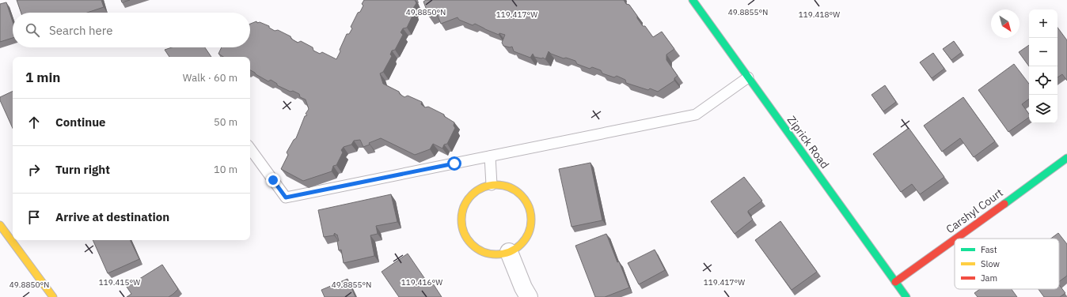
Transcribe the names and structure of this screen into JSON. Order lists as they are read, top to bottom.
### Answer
{
  "streets": {
    "street": ["Ziprick Road", "Carshyl Court"]
  },
  "crossings": [
    ["Ziprick Road", "Carshyl Court"]
  ],
  "legend": ["Fast", "Slow", "Jam"],
  "north": "bottom right",
  "page": {
    "map_buttons": ["+", "−"],
    "search": "Search here",
    "heading": ["1 min", "Walk · 60 m"],
    "list": [
      ["Continue", "50 m"],
      ["Turn right", "10 m"],
      "Arrive at destination"
    ]
  },
  "coordinates": [
    "49.8850°N",
    "49.8855°N",
    "119.417°W",
    "119.418°W",
    "119.415°W",
    "119.416°W"
  ]
}
